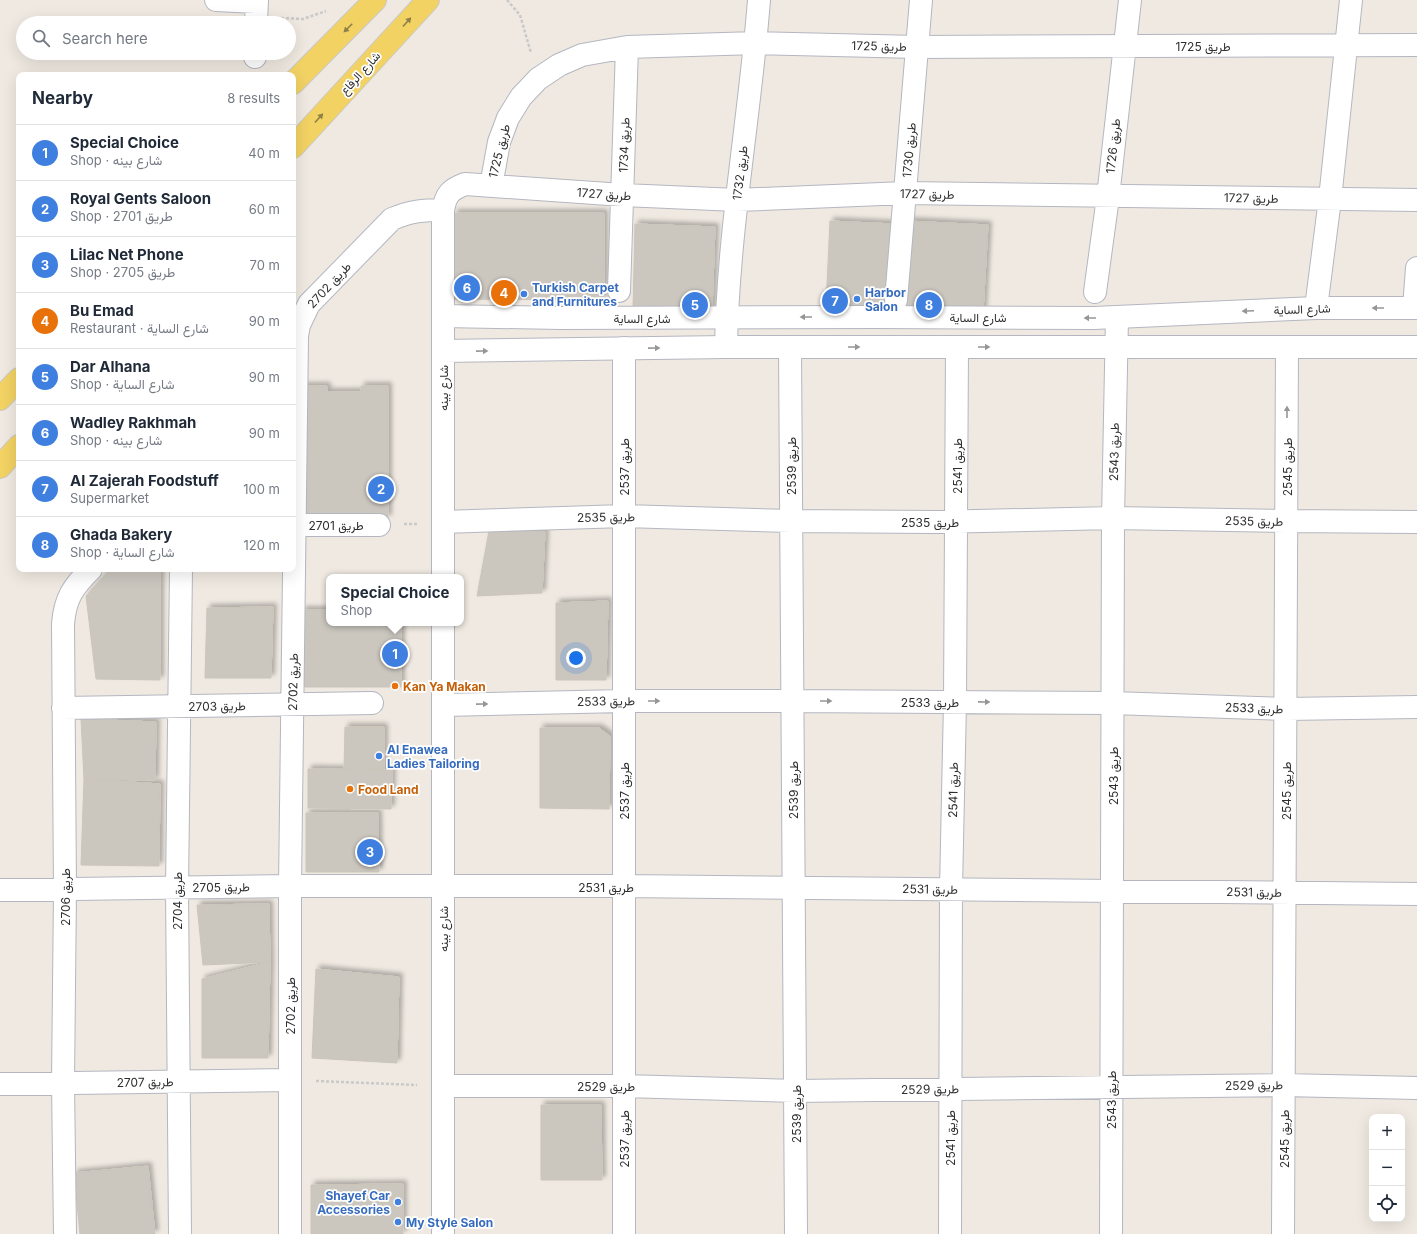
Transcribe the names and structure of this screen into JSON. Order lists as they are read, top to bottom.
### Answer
{
  "streets": {
    "main road": ["شارع الرفاع"],
    "street": [
      "طريق 1725",
      "طريق 1734",
      "طريق 1726",
      "طريق 1730",
      "طريق 1732",
      "طريق 1727",
      "طريق 2702",
      "شارع الساية",
      "شارع بينه",
      "طريق 2543",
      "طريق 2539",
      "طريق 2541",
      "طريق 2537",
      "طريق 2545",
      "طريق 2535",
      "طريق 2701",
      "طريق 2533",
      "طريق 2703",
      "طريق 2705",
      "طريق 2531",
      "طريق 2706",
      "طريق 2704",
      "طريق 2707",
      "طريق 2529"
    ]
  },
  "crossings": [
    ["طريق 1725", "طريق 1734"],
    ["طريق 1725", "طريق 1726"],
    ["طريق 1725", "طريق 1730"],
    ["طريق 1725", "طريق 1732"],
    ["طريق 1725", "طريق 1727"],
    ["طريق 1734", "طريق 1727"],
    ["طريق 1726", "طريق 1727"],
    ["طريق 1730", "طريق 1727"],
    ["طريق 1732", "طريق 1727"],
    ["طريق 1732", "شارع الساية"],
    ["طريق 1727", "طريق 2702"],
    ["طريق 1727", "شارع بينه"],
    ["طريق 2702", "شارع بينه"],
    ["طريق 2702", "طريق 2703"],
    ["طريق 2702", "طريق 2705"],
    ["طريق 2702", "طريق 2707"],
    ["شارع الساية", "شارع بينه"],
    ["شارع الساية", "طريق 2543"],
    ["شارع بينه", "طريق 2535"],
    ["شارع بينه", "طريق 2533"],
    ["شارع بينه", "طريق 2705"],
    ["شارع بينه", "طريق 2531"],
    ["شارع بينه", "طريق 2529"],
    ["طريق 2543", "طريق 2535"],
    ["طريق 2543", "طريق 2533"],
    ["طريق 2543", "طريق 2531"],
    ["طريق 2543", "طريق 2529"],
    ["طريق 2539", "طريق 2535"],
    ["طريق 2539", "طريق 2533"],
    ["طريق 2539", "طريق 2531"],
    ["طريق 2539", "طريق 2529"],
    ["طريق 2541", "طريق 2535"],
    ["طريق 2541", "طريق 2533"],
    ["طريق 2541", "طريق 2531"],
    ["طريق 2541", "طريق 2529"],
    ["طريق 2537", "طريق 2535"],
    ["طريق 2537", "طريق 2533"],
    ["طريق 2537", "طريق 2531"],
    ["طريق 2537", "طريق 2529"],
    ["طريق 2545", "طريق 2535"],
    ["طريق 2545", "طريق 2533"],
    ["طريق 2545", "طريق 2531"],
    ["طريق 2545", "طريق 2529"],
    ["طريق 2703", "طريق 2706"],
    ["طريق 2703", "طريق 2704"],
    ["طريق 2705", "طريق 2531"],
    ["طريق 2705", "طريق 2706"],
    ["طريق 2705", "طريق 2704"],
    ["طريق 2706", "طريق 2707"],
    ["طريق 2704", "طريق 2707"]
  ],
  "one_way": ["طريق 2533"],
  "places": [
    "Turkish Carpet and Furnitures",
    "Harbor Salon",
    "Kan Ya Makan",
    "Al Enawea Ladies Tailoring",
    "Food Land",
    "Shayef Car Accessories",
    "My Style Salon"
  ],
  "page": {
    "search": "Search here",
    "heading": ["Nearby", "8 results"],
    "list": [
      {
        "mark": "1",
        "name": "Special Choice",
        "note": "Shop · شارع بينه",
        "value": "40 m"
      },
      {
        "mark": "2",
        "name": "Royal Gents Saloon",
        "note": "Shop · طريق 2701",
        "value": "60 m"
      },
      {
        "mark": "3",
        "name": "Lilac Net Phone",
        "note": "Shop · طريق 2705",
        "value": "70 m"
      },
      {
        "mark": "4",
        "name": "Bu Emad",
        "note": "Restaurant · شارع الساية",
        "value": "90 m"
      },
      {
        "mark": "5",
        "name": "Dar Alhana",
        "note": "Shop · شارع الساية",
        "value": "90 m"
      },
      {
        "mark": "6",
        "name": "Wadley Rakhmah",
        "note": "Shop · شارع بينه",
        "value": "90 m"
      },
      {
        "mark": "7",
        "name": "Al Zajerah Foodstuff",
        "note": "Supermarket",
        "value": "100 m"
      },
      {
        "mark": "8",
        "name": "Ghada Bakery",
        "note": "Shop · شارع الساية",
        "value": "120 m"
      }
    ],
    "pins": [
      "6",
      "4",
      "7",
      "5",
      "8",
      "2",
      "1",
      "3"
    ],
    "popup": ["Special Choice", "Shop"],
    "map_buttons": ["+", "−"]
  }
}
